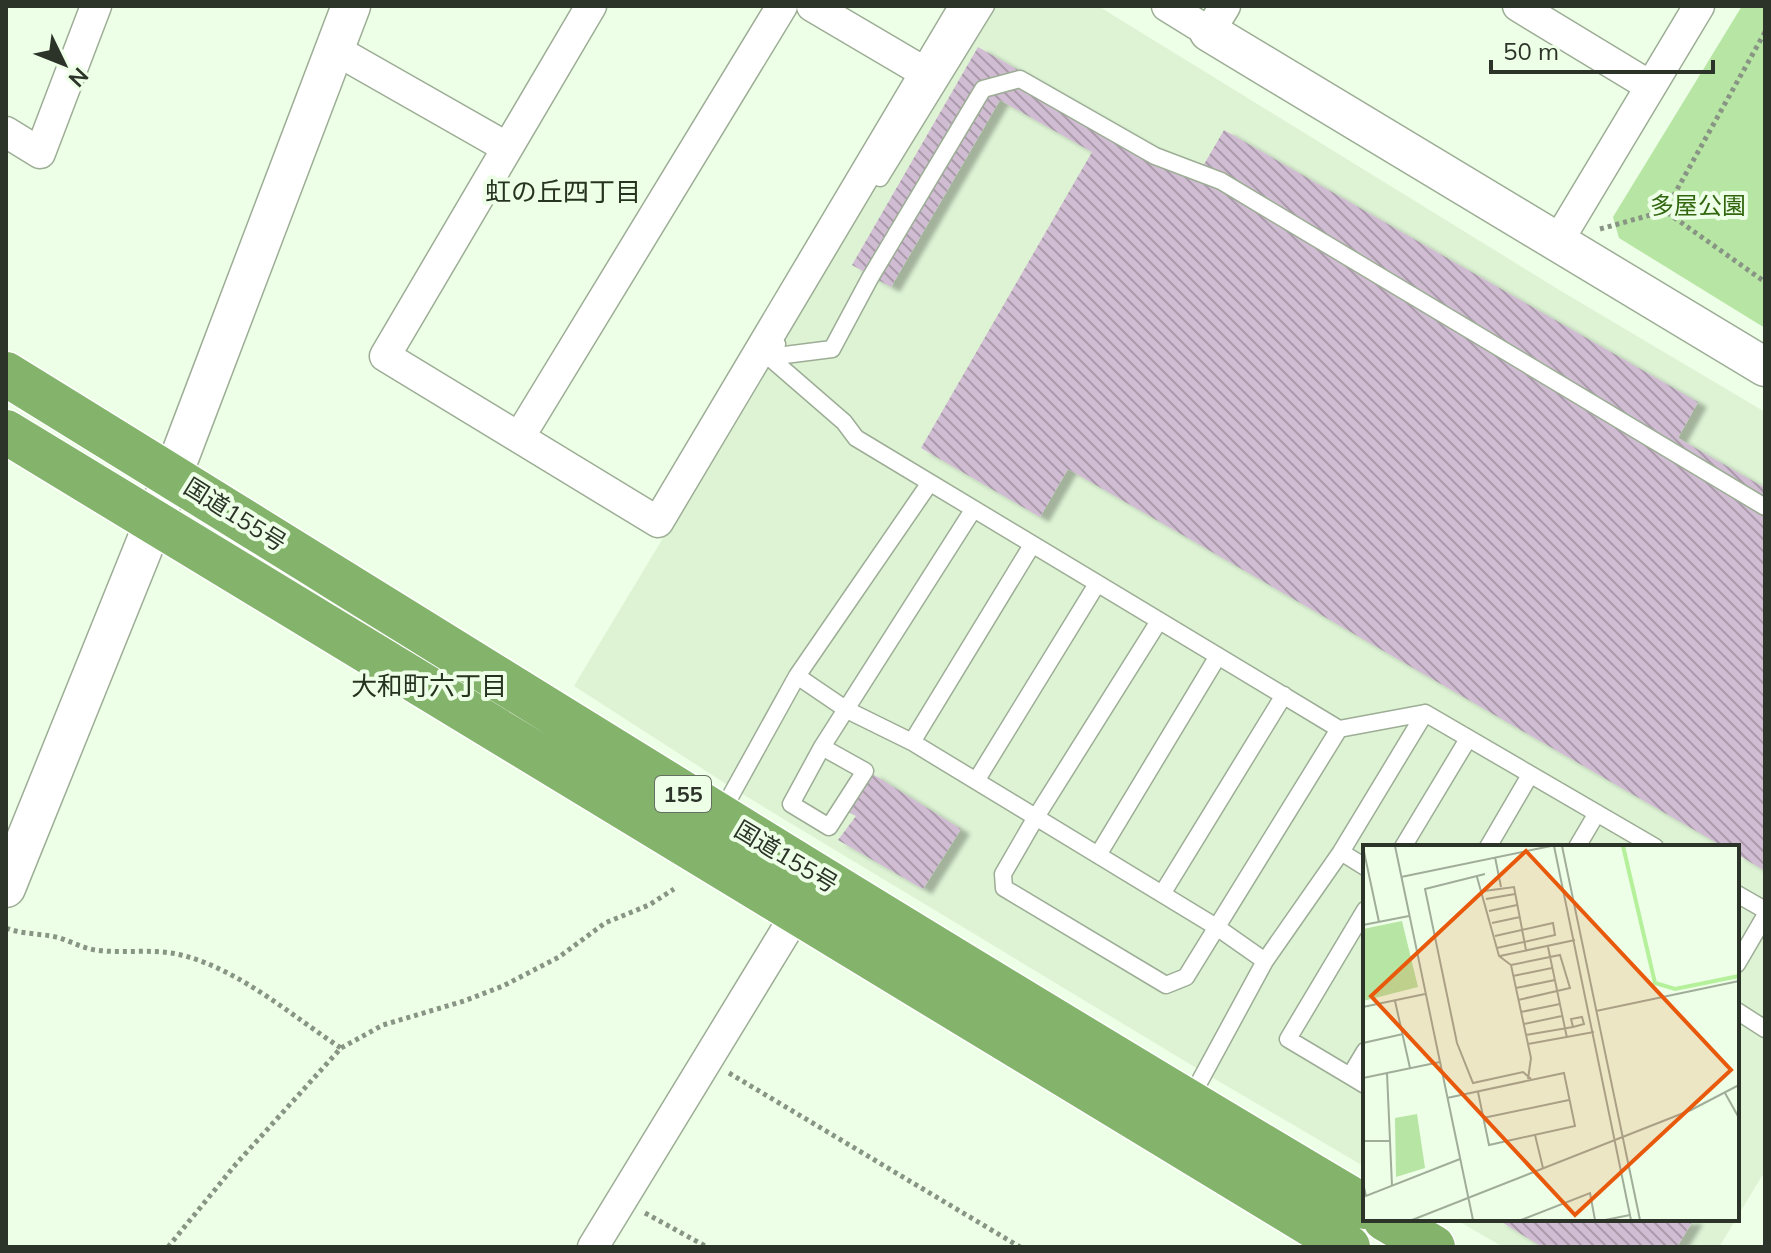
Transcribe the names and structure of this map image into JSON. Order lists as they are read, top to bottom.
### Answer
{
  "streets": {
    "highway": ["国道155号", "155"]
  },
  "districts": ["虹の丘四丁目", "大和町六丁目"],
  "parks": ["多屋公園"],
  "scale_bar": "50 m",
  "north": "bottom right"
}
